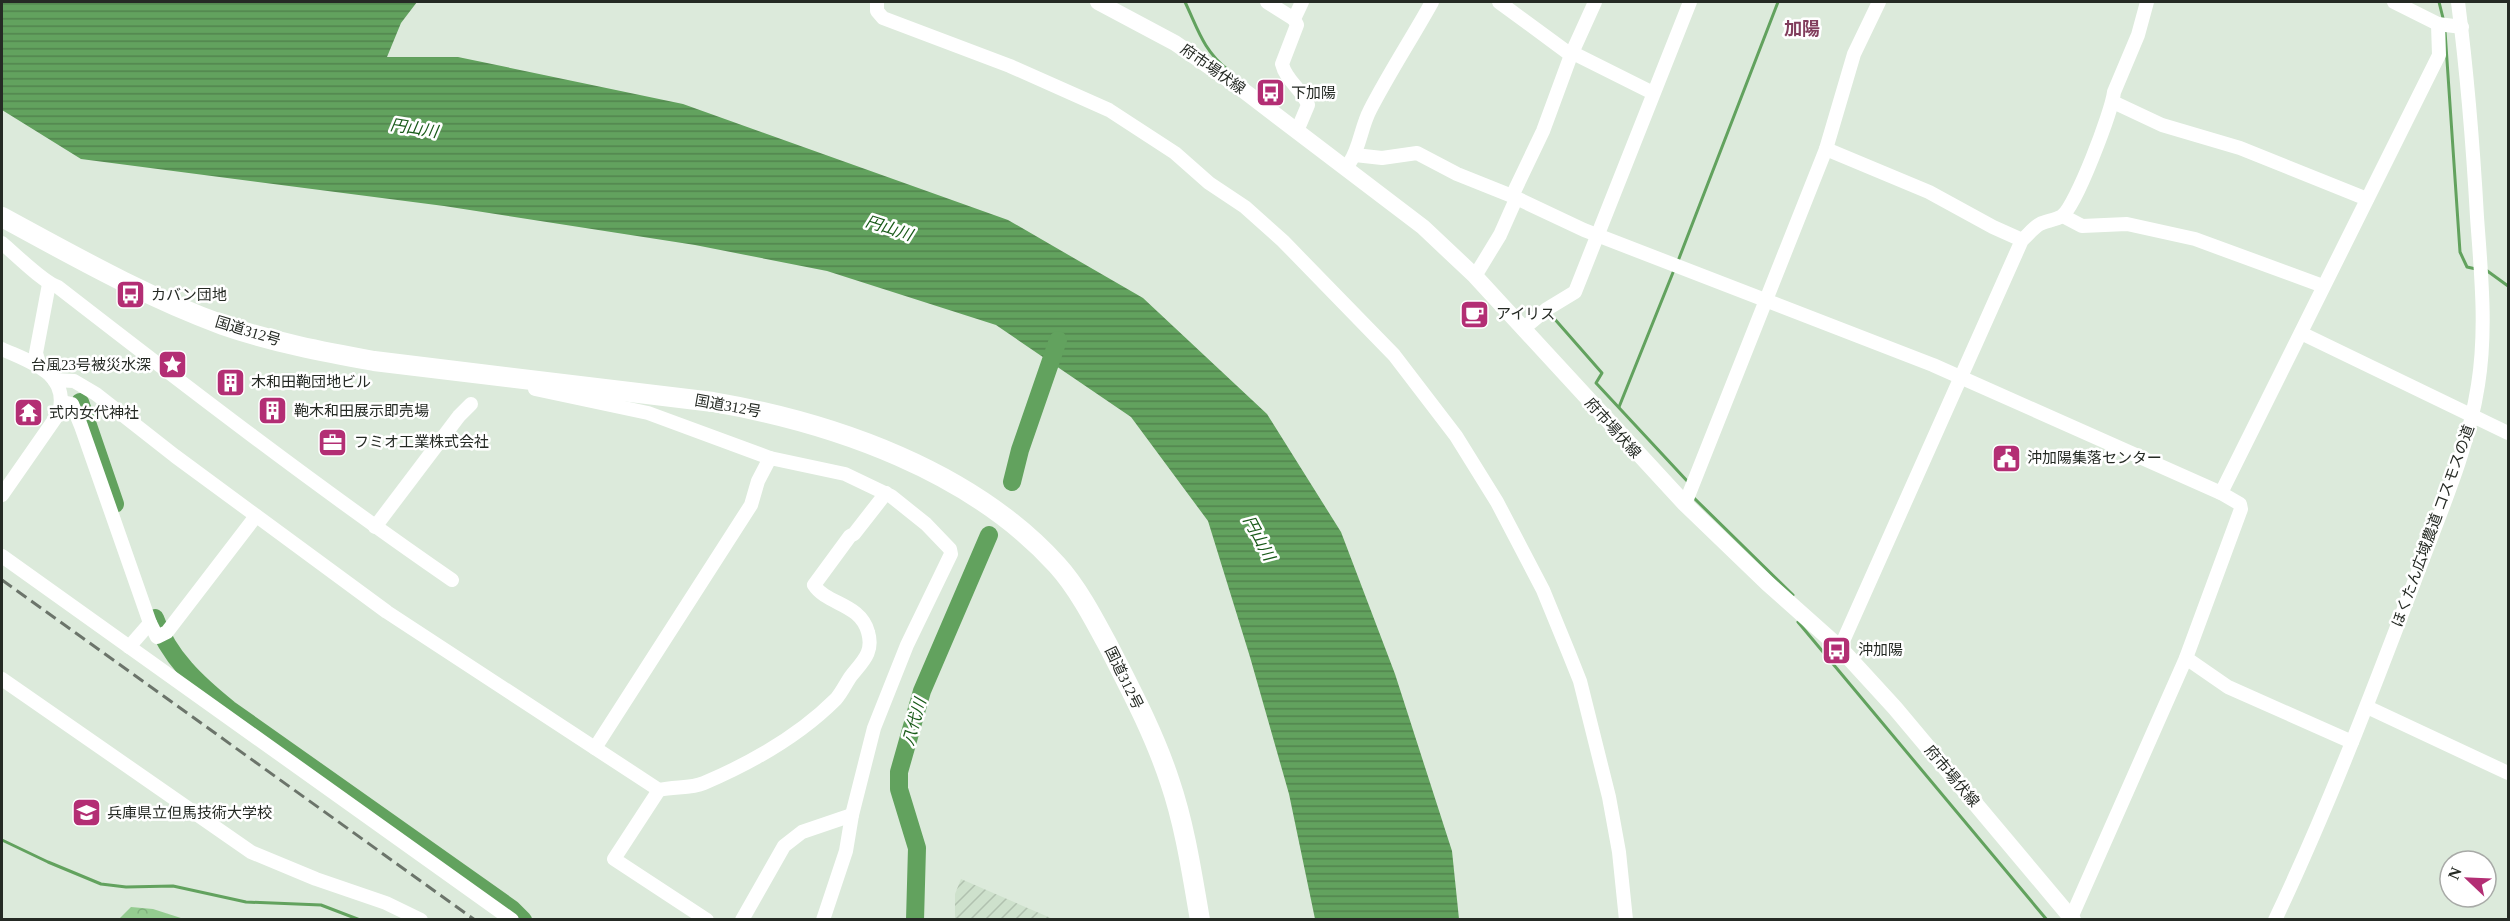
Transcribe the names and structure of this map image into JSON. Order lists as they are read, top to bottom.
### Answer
{
  "streets": {
    "highway": ["国道312号"],
    "main road": ["府市場伏線"],
    "street": ["ほくたん広域農道 コスモスの道"]
  },
  "districts": ["加陽"],
  "water": ["円山川", "八代川"],
  "places": {
    "bus stop": ["下加陽", "カバン団地", "沖加陽"],
    "cafe": ["アイリス"],
    "place": ["台風23号被災水深"],
    "building": ["木和田鞄団地ビル", "鞄木和田展示即売場"],
    "temple": ["式内女代神社"],
    "office": ["フミオ工業株式会社"],
    "public building": ["沖加陽集落センター"],
    "school or university": ["兵庫県立但馬技術大学校"]
  },
  "north": "top left"
}
